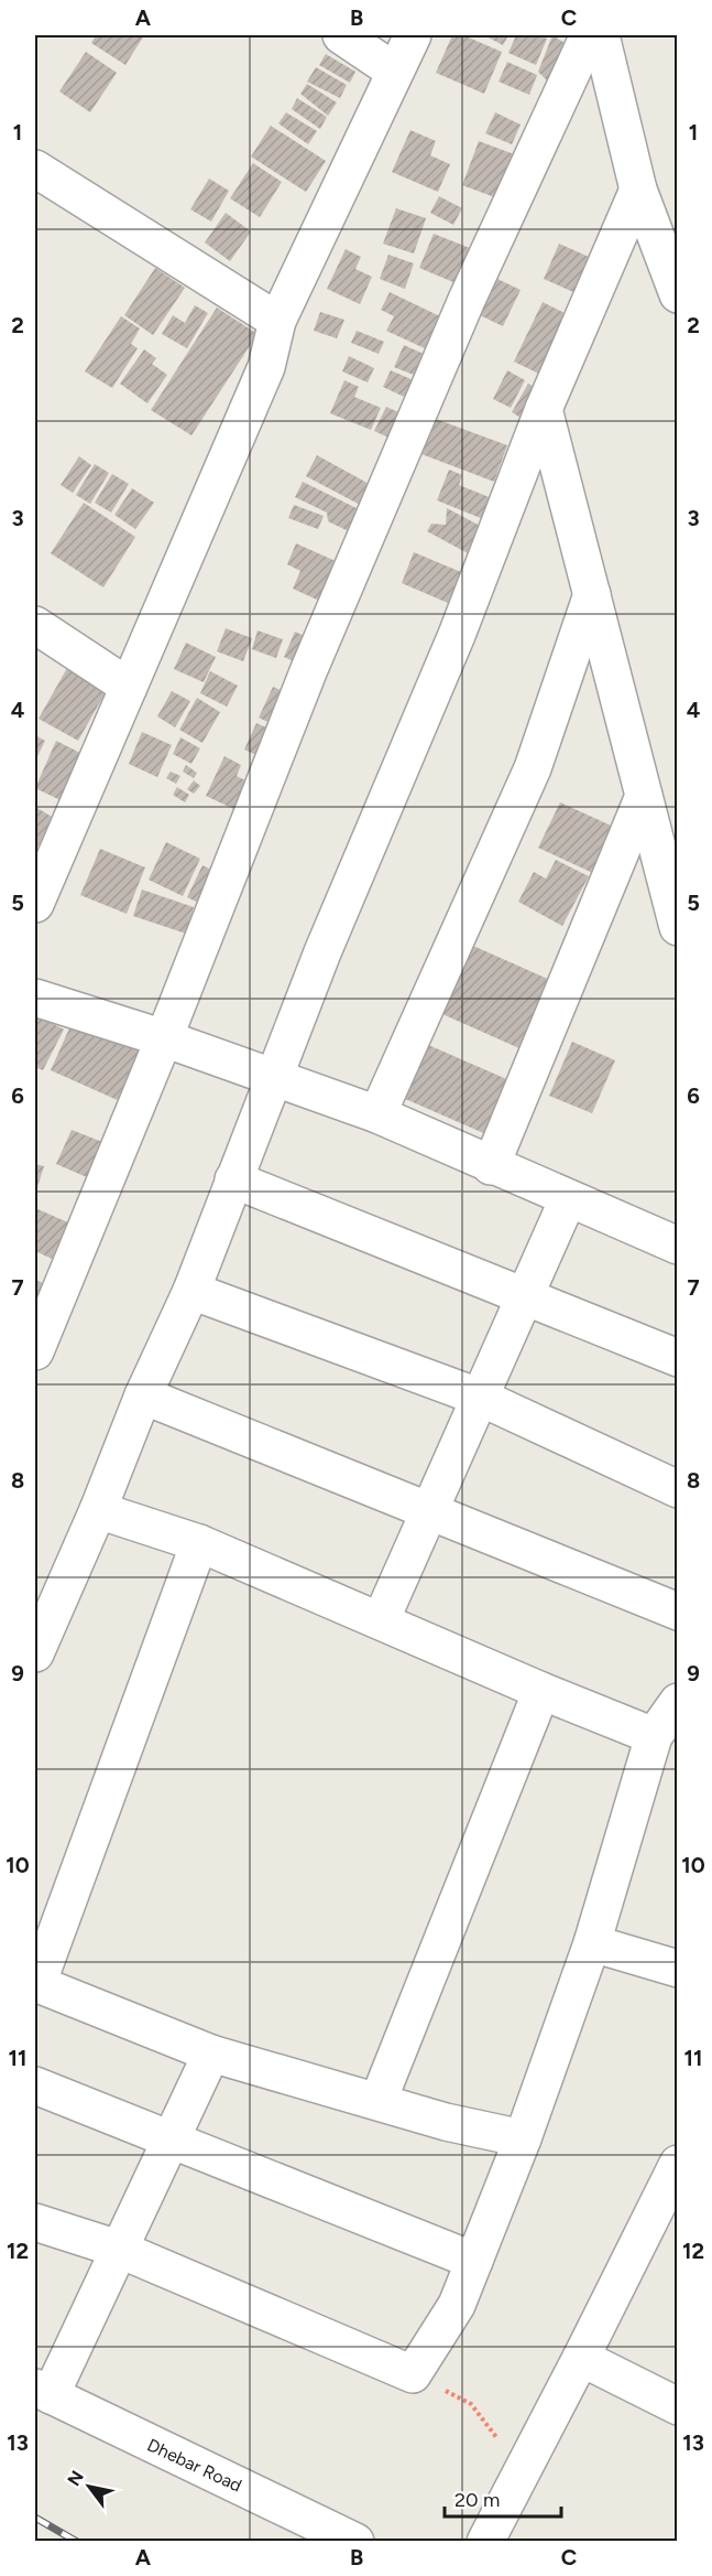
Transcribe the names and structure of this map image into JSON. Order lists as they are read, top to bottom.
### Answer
{
  "streets": {
    "street": ["Dhebar Road"]
  },
  "scale_bar": "20 m",
  "north": "top left",
  "grid": {
    "columns": ["A", "B", "C"],
    "rows": [
      "1",
      "2",
      "3",
      "4",
      "5",
      "6",
      "7",
      "8",
      "9",
      "10",
      "11",
      "12",
      "13"
    ]
  }
}
